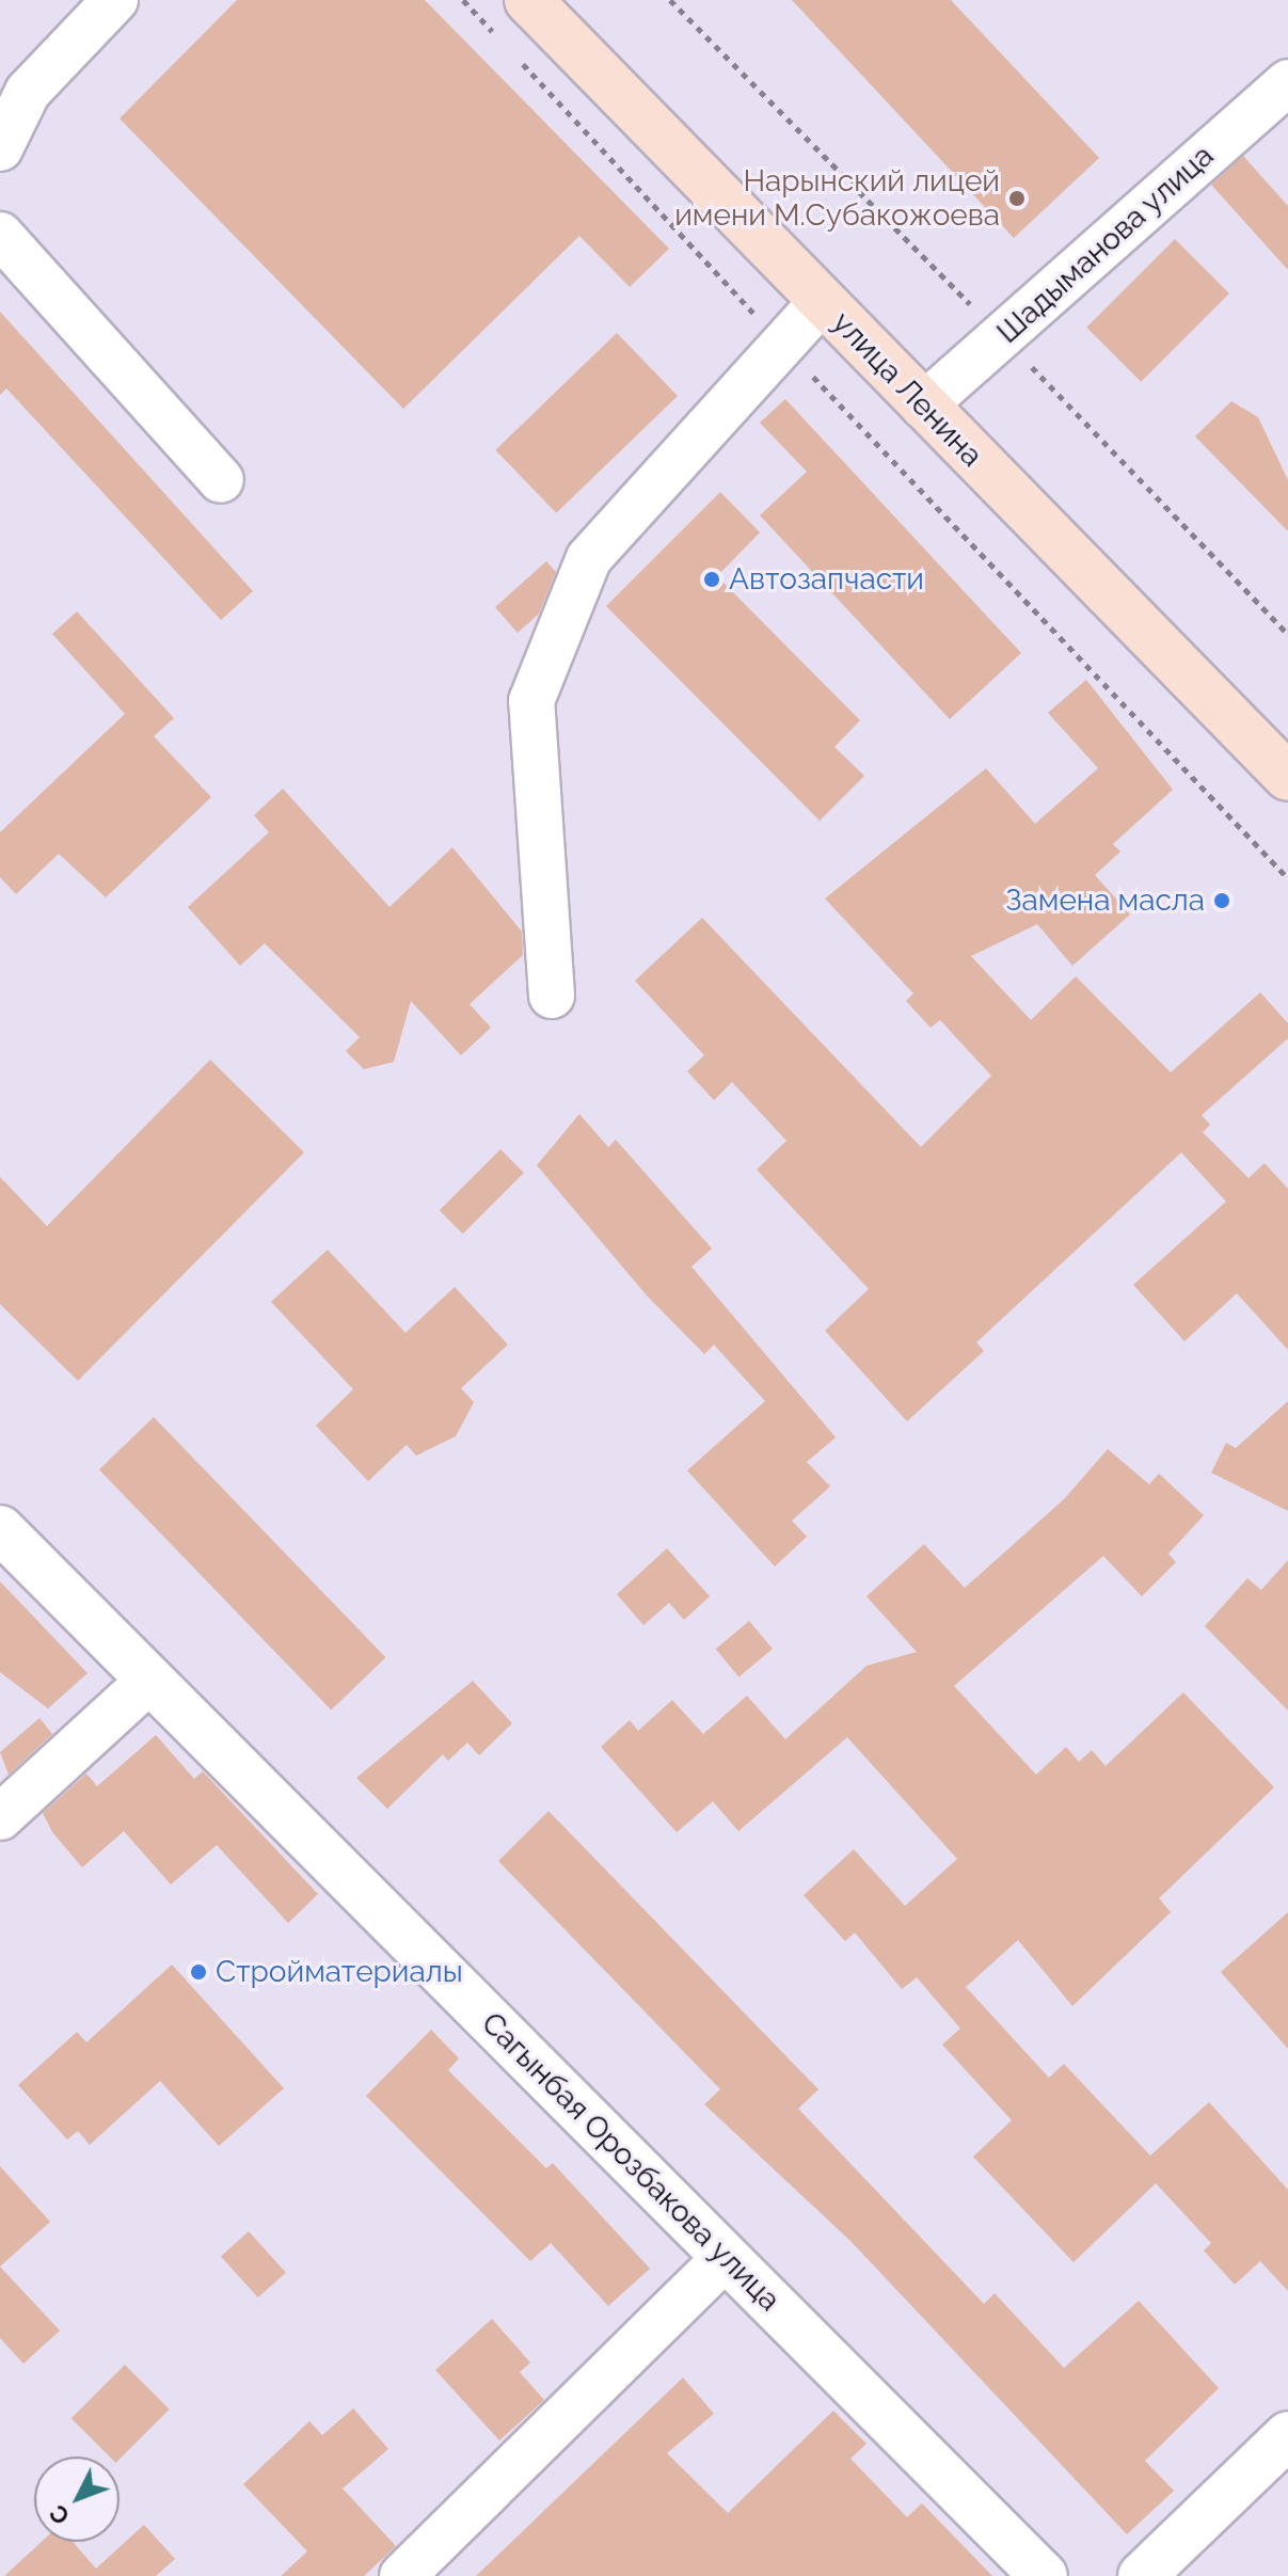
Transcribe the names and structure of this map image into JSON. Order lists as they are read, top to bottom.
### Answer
{
  "streets": {
    "main road": ["улица Ленина"],
    "street": ["Шадыманова улица", "Сагынбая Орозбакова улица"]
  },
  "crossings": [
    ["Шадыманова улица", "улица Ленина"]
  ],
  "places": [
    "Нарынский лицей имени М.Субакожоева",
    "Автозапчасти",
    "Замена масла",
    "Стройматериалы"
  ],
  "north": "bottom left"
}
